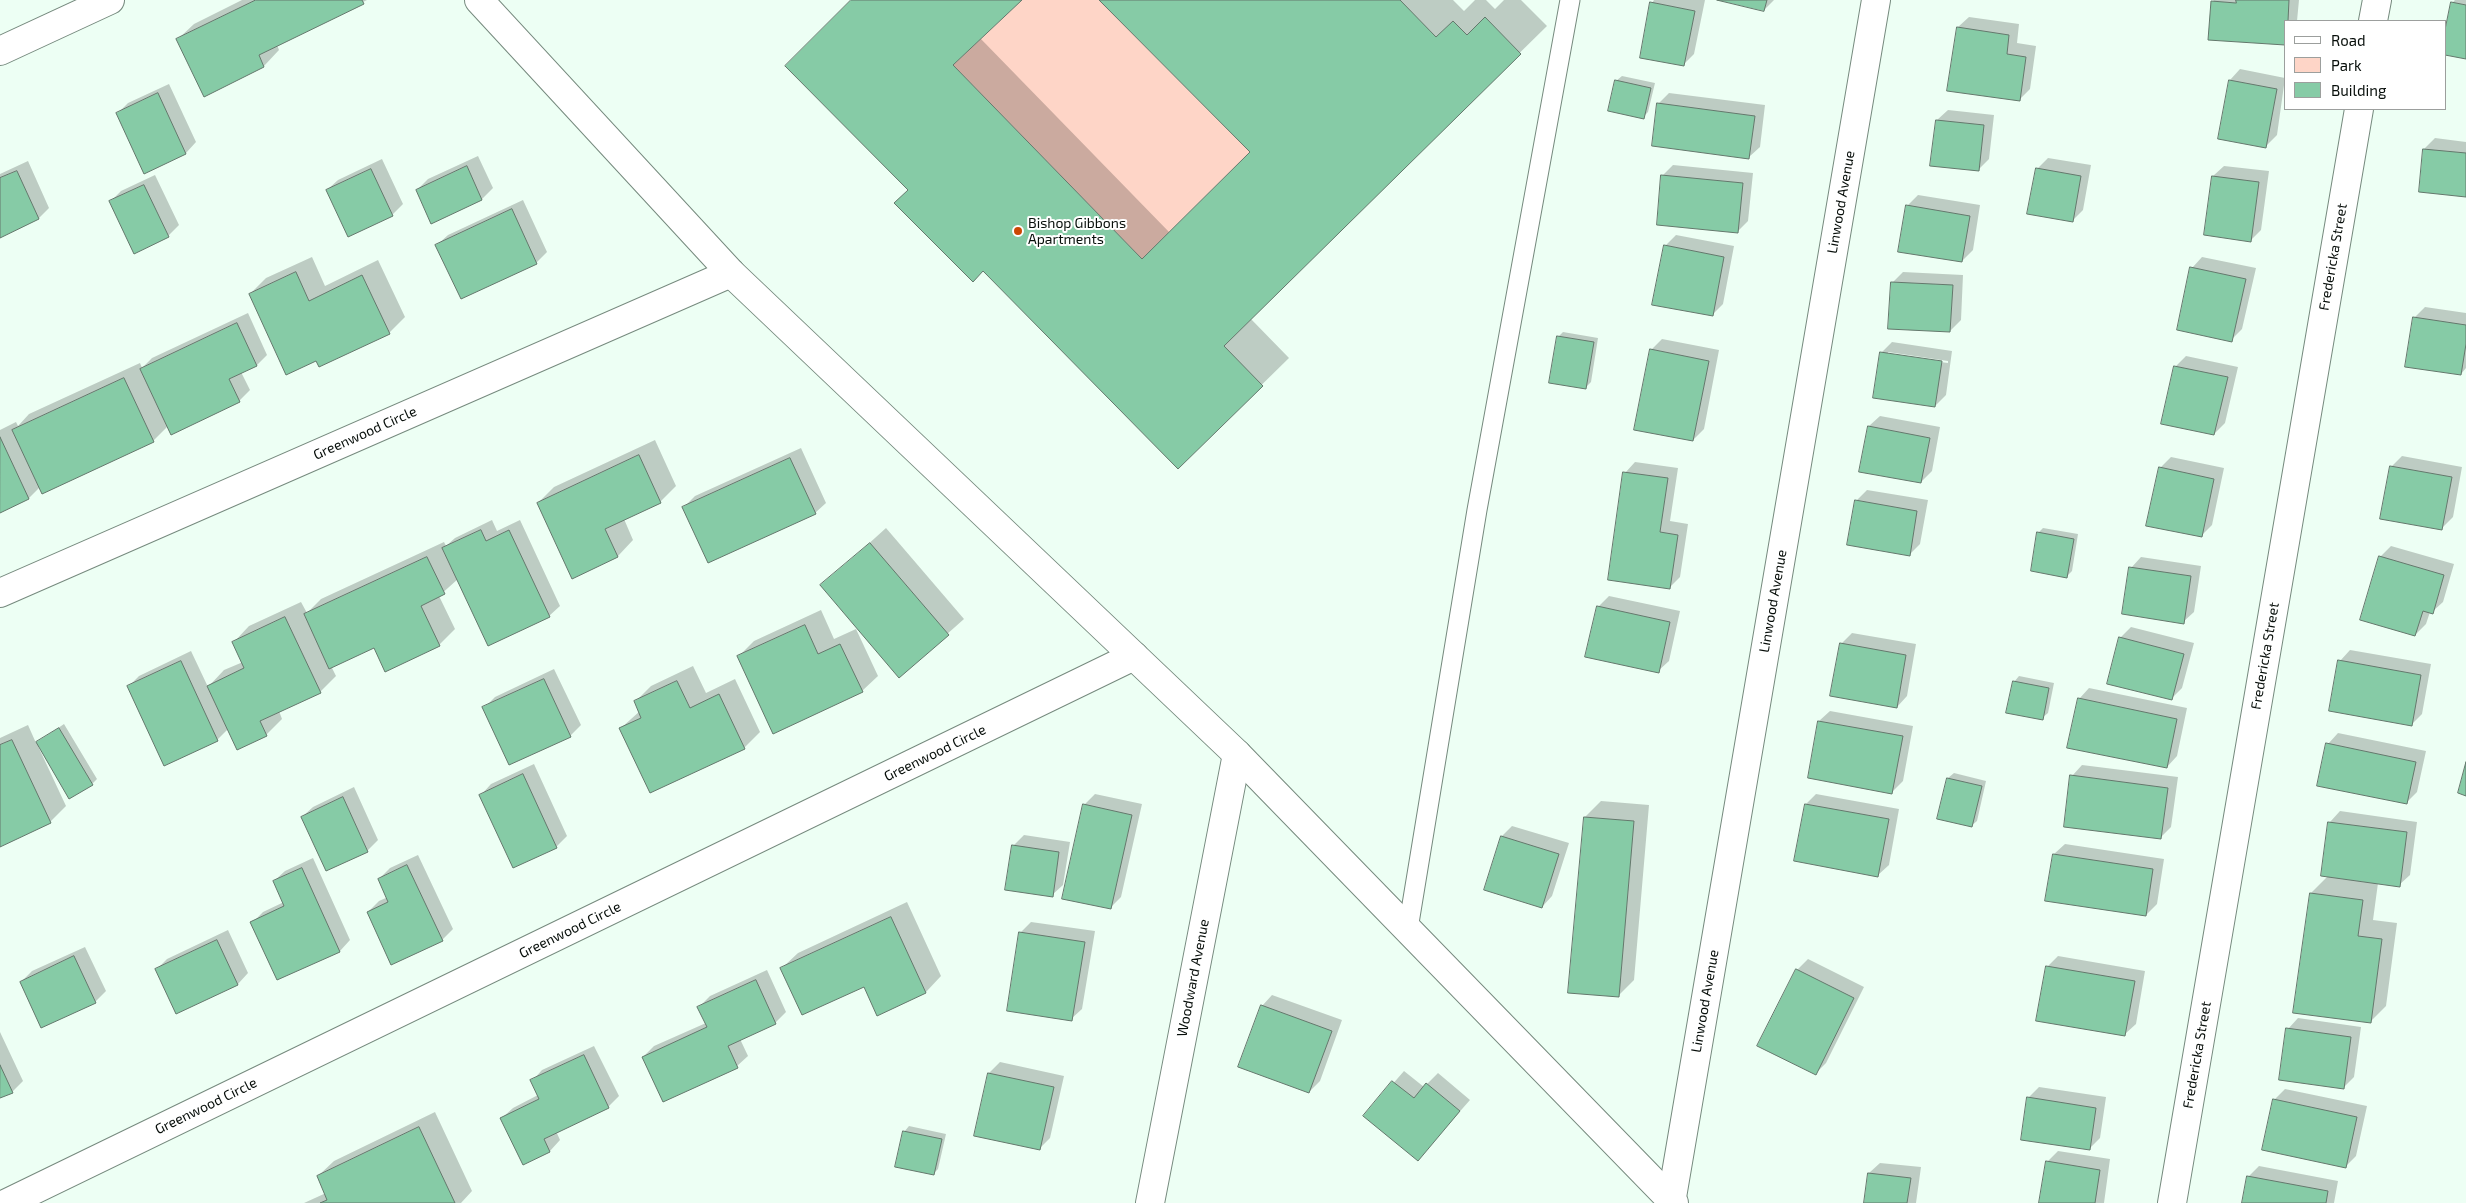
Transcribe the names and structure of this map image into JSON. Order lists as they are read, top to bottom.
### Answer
{
  "streets": {
    "street": [
      "Linwood Avenue",
      "Fredericka Street",
      "Greenwood Circle",
      "Woodward Avenue"
    ]
  },
  "places": ["Bishop Gibbons Apartments"],
  "legend": ["Road", "Park", "Building"]
}
